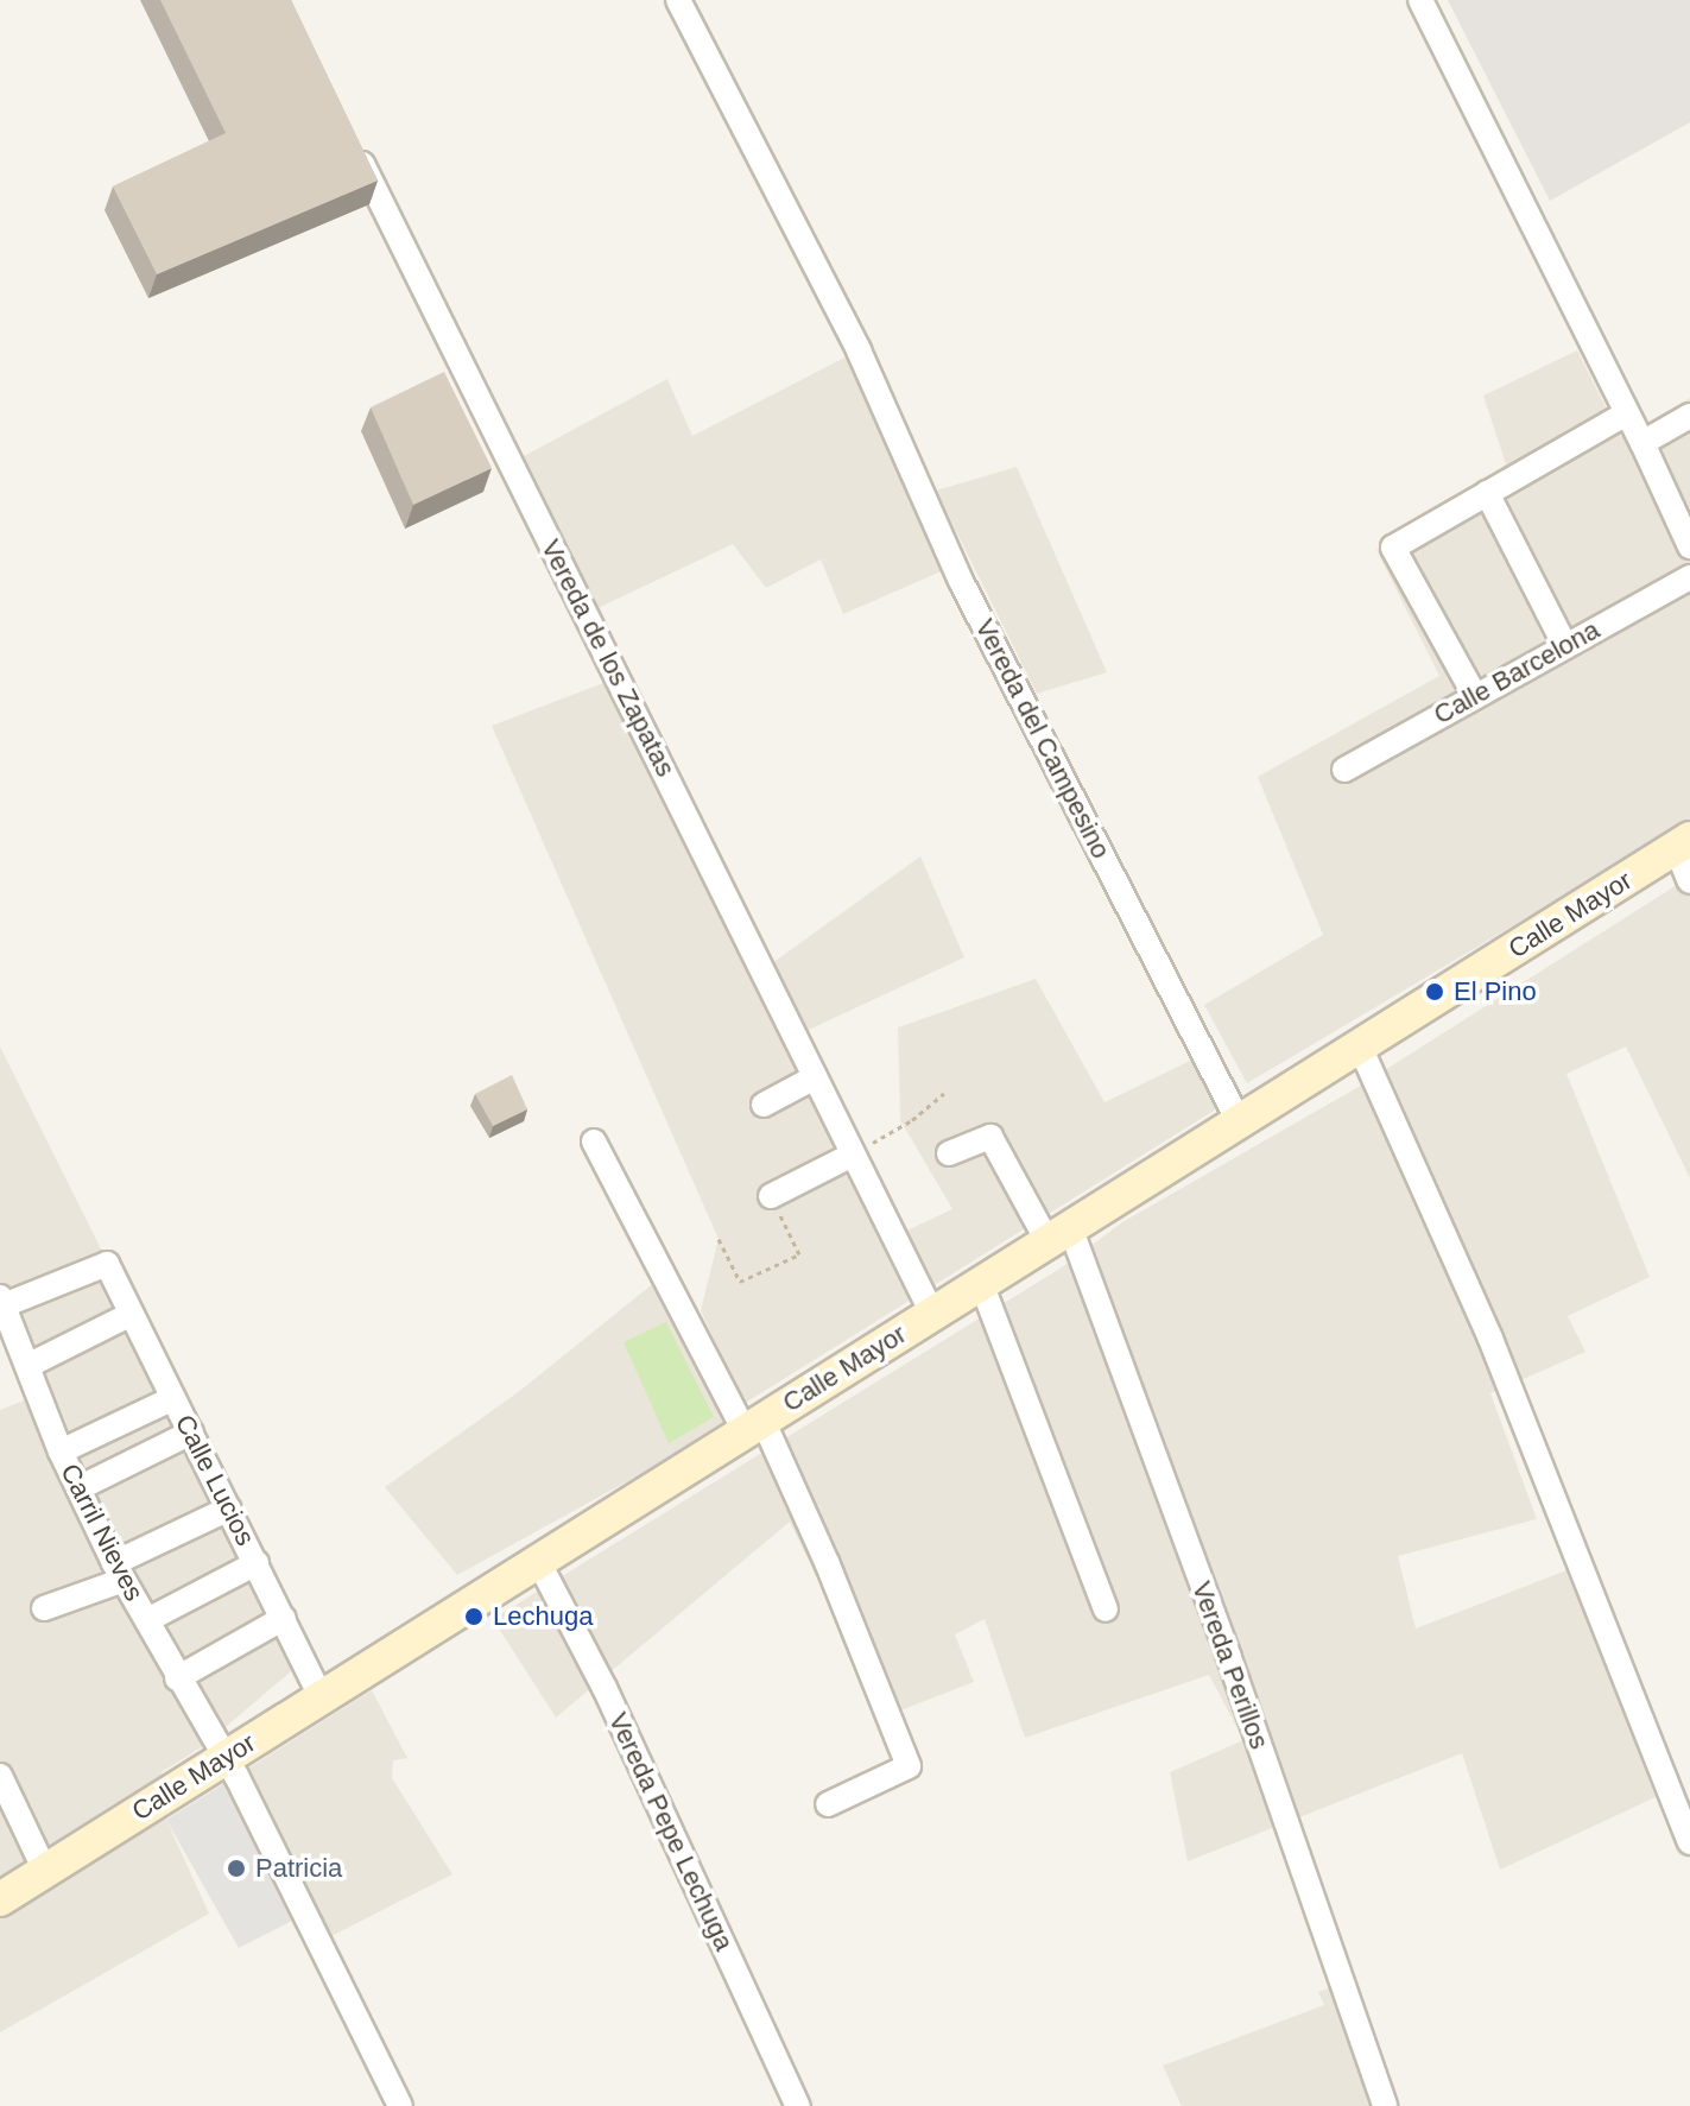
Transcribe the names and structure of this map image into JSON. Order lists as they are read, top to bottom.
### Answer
{
  "streets": {
    "main road": ["Calle Mayor"],
    "street": [
      "Vereda de los Zapatas",
      "Calle Barcelona",
      "Vereda del Campesino",
      "Calle Lucios",
      "Carril Nieves",
      "Vereda Perillos",
      "Vereda Pepe Lechuga"
    ]
  },
  "crossings": [
    ["Vereda de los Zapatas", "Calle Mayor"],
    ["Vereda del Campesino", "Calle Mayor"],
    ["Calle Mayor", "Calle Lucios"],
    ["Calle Mayor", "Carril Nieves"],
    ["Calle Mayor", "Vereda Perillos"],
    ["Calle Mayor", "Vereda Pepe Lechuga"],
    ["Calle Lucios", "Carril Nieves"]
  ],
  "places": ["El Pino", "Lechuga", "Patricia"]
}
